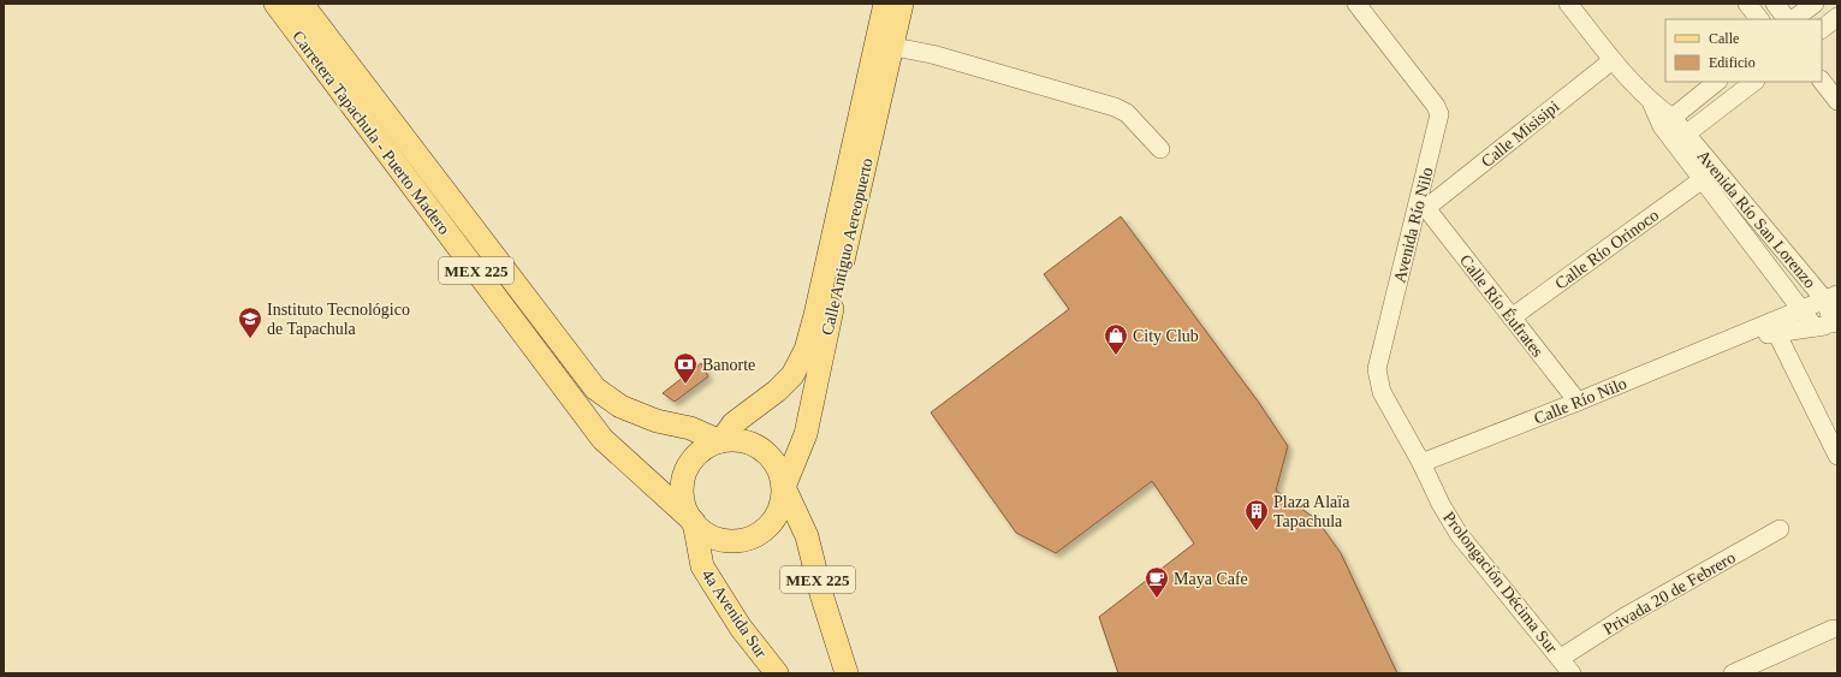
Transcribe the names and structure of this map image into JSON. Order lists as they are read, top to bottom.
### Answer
{
  "streets": {
    "main road": [
      "Carretera Tapachula - Puerto Madero",
      "Calle Antiguo Aereopuerto",
      "MEX 225",
      "4a Avenida Sur"
    ],
    "street": [
      "Calle Misisipi",
      "Avenida Río San Lorenzo",
      "Avenida Río Nilo",
      "Calle Río Orinoco",
      "Calle Río Éufrates",
      "Calle Río Nilo",
      "Prolongación Décima Sur",
      "Privada 20 de Febrero"
    ]
  },
  "crossings": [
    ["Carretera Tapachula - Puerto Madero", "Calle Antiguo Aereopuerto"],
    ["Carretera Tapachula - Puerto Madero", "MEX 225"],
    ["Carretera Tapachula - Puerto Madero", "4a Avenida Sur"],
    ["Calle Misisipi", "Avenida Río San Lorenzo"],
    ["Calle Misisipi", "Avenida Río Nilo"],
    ["Calle Misisipi", "Calle Río Éufrates"],
    ["Avenida Río San Lorenzo", "Calle Río Orinoco"],
    ["Avenida Río San Lorenzo", "Calle Río Nilo"],
    ["Avenida Río Nilo", "Calle Río Éufrates"],
    ["Avenida Río Nilo", "Calle Río Nilo"],
    ["Avenida Río Nilo", "Prolongación Décima Sur"],
    ["Calle Antiguo Aereopuerto", "MEX 225"],
    ["Calle Antiguo Aereopuerto", "4a Avenida Sur"],
    ["Calle Río Orinoco", "Calle Río Éufrates"],
    ["MEX 225", "4a Avenida Sur"],
    ["Calle Río Éufrates", "Calle Río Nilo"],
    ["Calle Río Nilo", "Prolongación Décima Sur"],
    ["Prolongación Décima Sur", "Privada 20 de Febrero"]
  ],
  "places": {
    "school or university": ["Instituto Tecnológico de Tapachula"],
    "shop": ["City Club"],
    "bank": ["Banorte"],
    "building": ["Plaza Alaïa Tapachula"],
    "cafe": ["Maya Cafe"]
  },
  "legend": ["Calle", "Edificio"]
}
